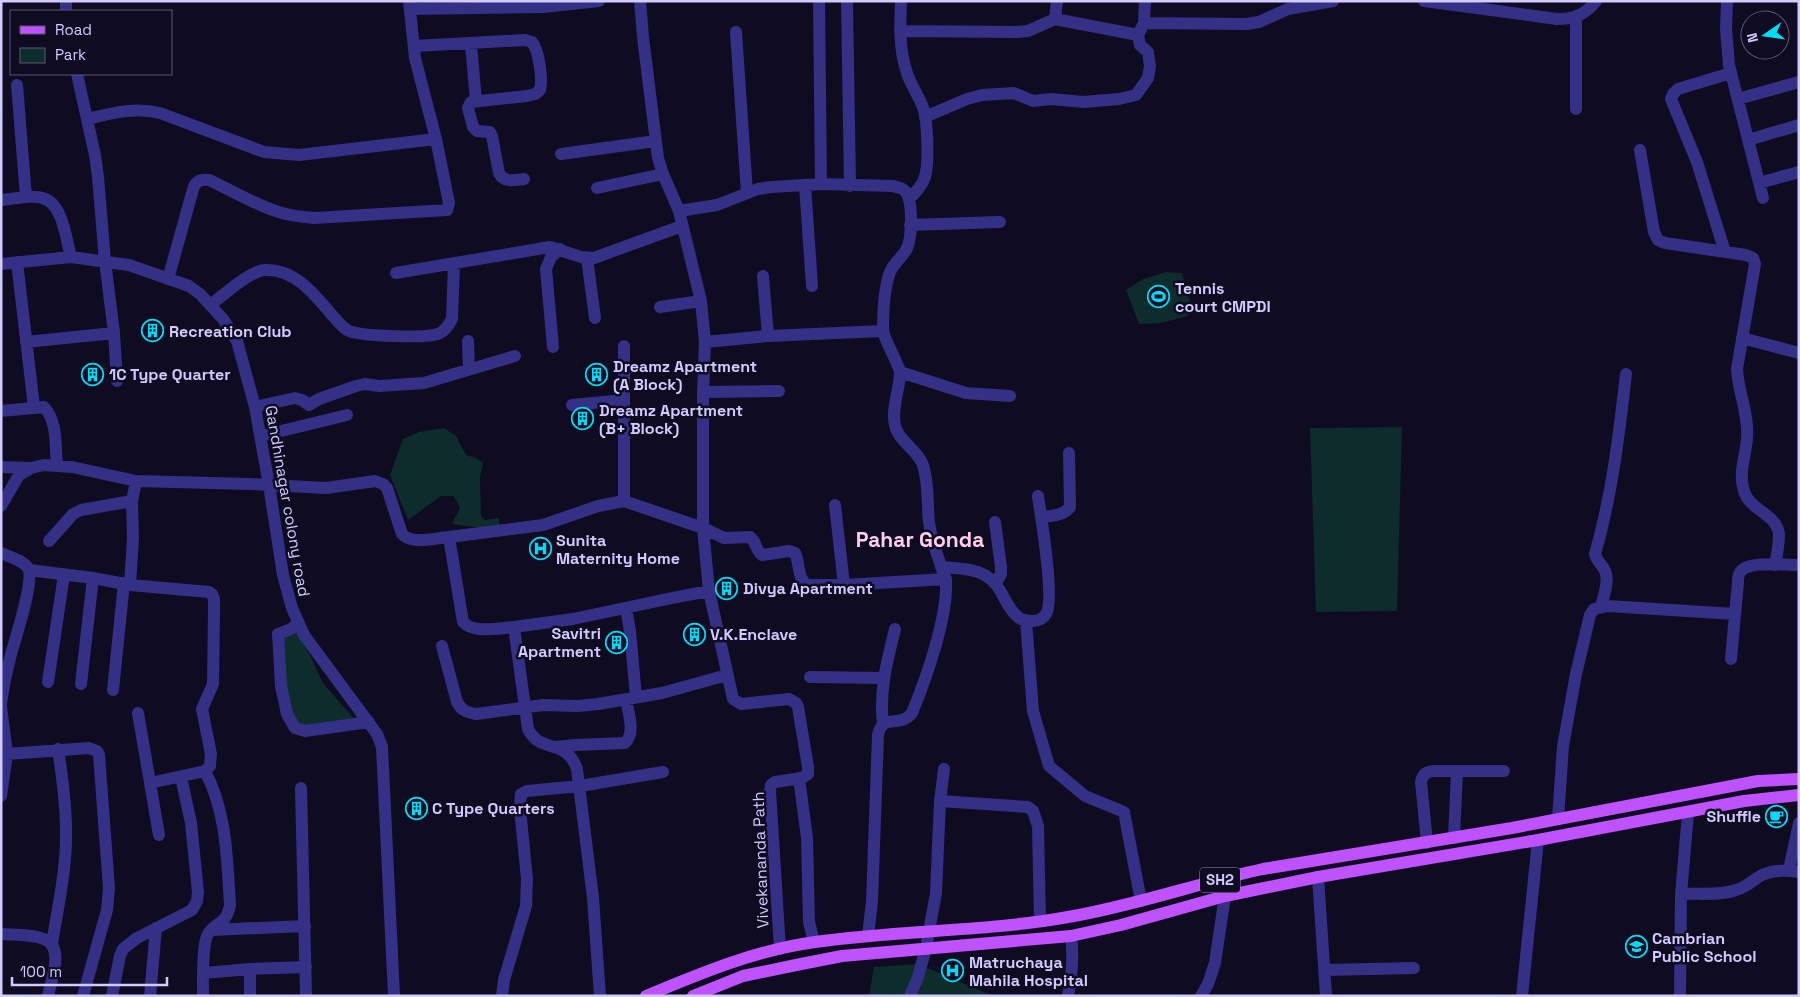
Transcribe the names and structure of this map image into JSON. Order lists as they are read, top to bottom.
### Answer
{
  "streets": {
    "main road": ["SH2"],
    "street": ["Gandhinagar colony road", "Vivekananda Path"]
  },
  "crossings": [
    ["Vivekananda Path", "SH2"]
  ],
  "districts": ["Pahar Gonda"],
  "places": {
    "sports": ["Tennis court CMPDI"],
    "building": [
      "Recreation Club",
      "1C Type Quarter",
      "Dreamz Apartment (A Block)",
      "Dreamz Apartment (B+ Block)",
      "Divya Apartment",
      "V.K.Enclave",
      "Savitri Apartment",
      "C Type Quarters"
    ],
    "hospital": ["Sunita Maternity Home", "Matruchaya Mahila Hospital"],
    "cafe": ["Shuffle"],
    "school or university": ["Cambrian Public School"]
  },
  "legend": ["Road", "Park"],
  "scale_bar": "100 m",
  "north": "left"
}
